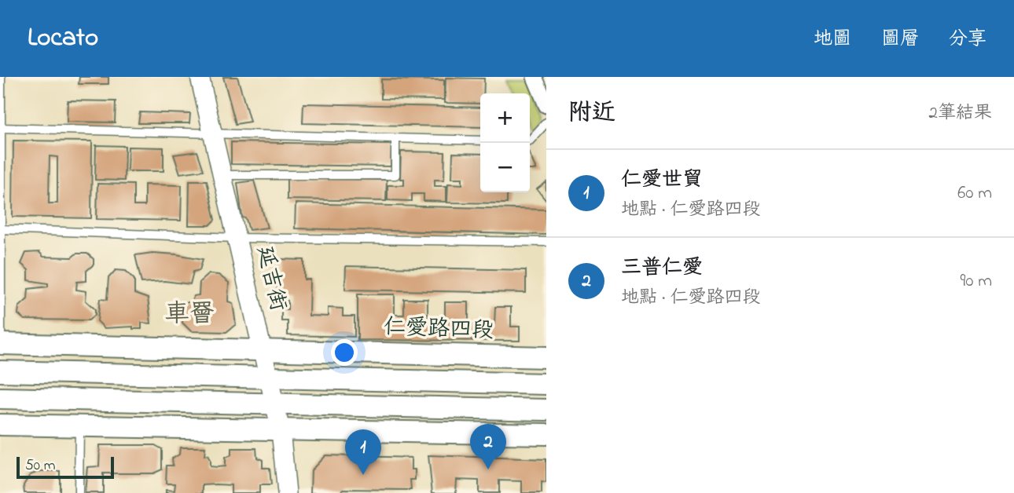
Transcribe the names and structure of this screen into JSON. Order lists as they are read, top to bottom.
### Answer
{
  "streets": {
    "main road": ["仁愛路四段"],
    "street": ["延吉街"]
  },
  "crossings": [
    ["延吉街", "仁愛路四段"]
  ],
  "districts": ["車罾"],
  "scale_bar": "50 m",
  "page": {
    "header": "Locato",
    "nav": ["地圖", "圖層", "分享"],
    "heading": ["附近", "2筆結果"],
    "map_buttons": ["+", "−"],
    "list": [
      {
        "mark": "1",
        "name": "仁愛世貿",
        "note": "地點 · 仁愛路四段",
        "value": "60 m"
      },
      {
        "mark": "2",
        "name": "三普仁愛",
        "note": "地點 · 仁愛路四段",
        "value": "90 m"
      }
    ],
    "pins": ["2", "1"],
    "scale": "50 m"
  }
}
